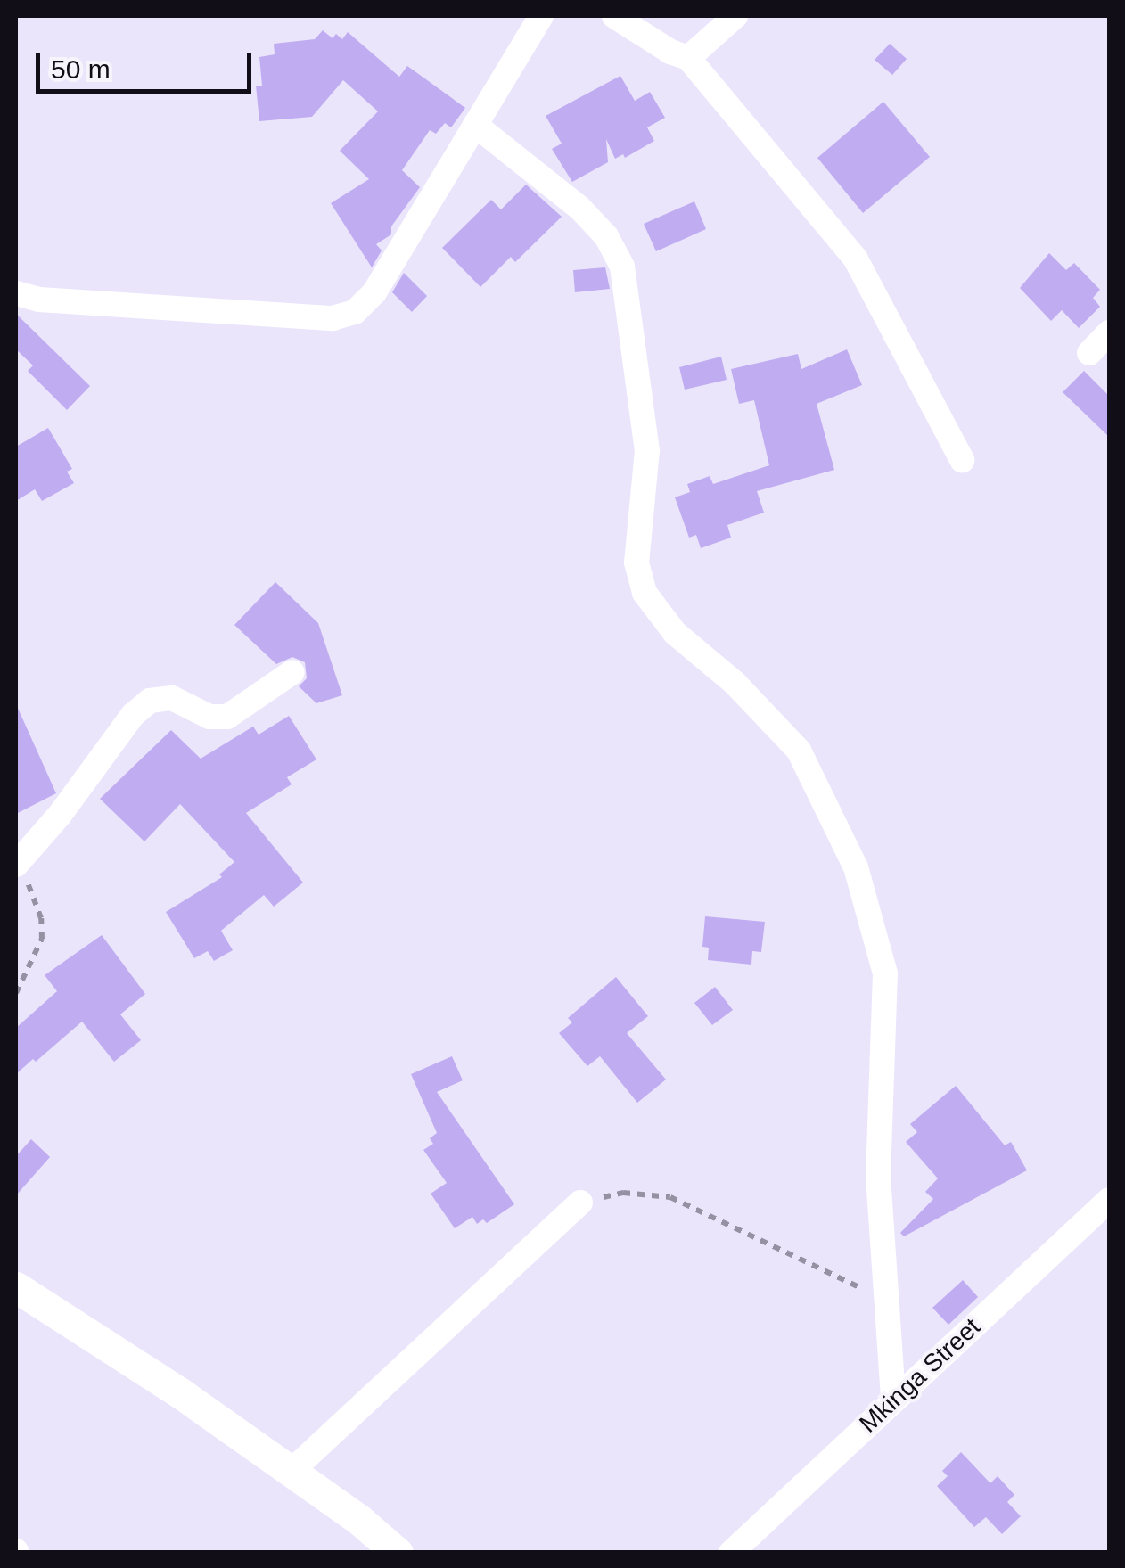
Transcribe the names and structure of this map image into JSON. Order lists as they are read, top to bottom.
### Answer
{
  "streets": {
    "street": ["Mkinga Street"]
  },
  "scale_bar": "50 m"
}
